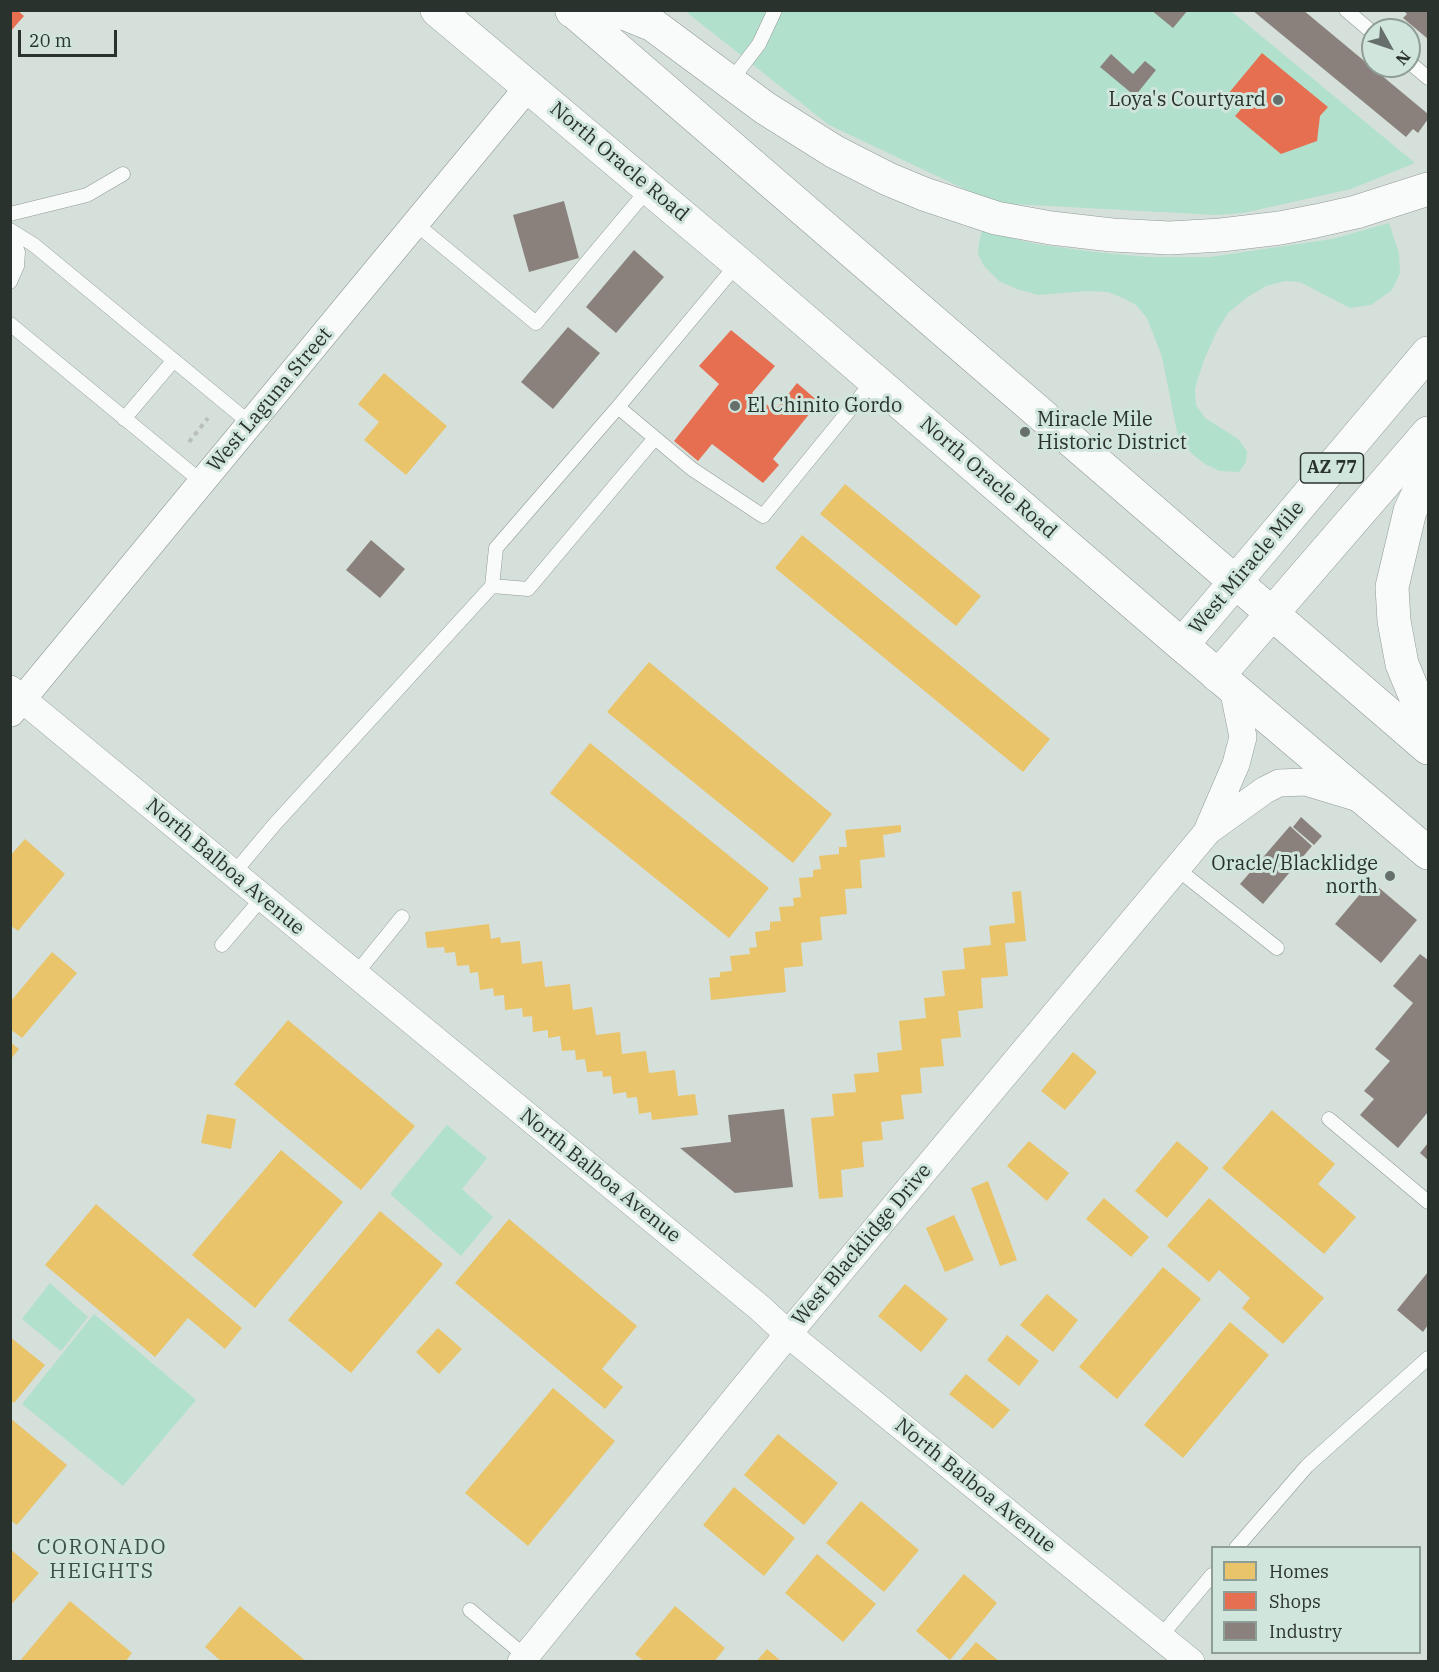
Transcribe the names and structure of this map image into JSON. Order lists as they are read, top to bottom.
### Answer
{
  "streets": {
    "main road": ["North Oracle Road", "AZ 77", "West Miracle Mile"],
    "street": ["West Laguna Street", "North Balboa Avenue", "West Blacklidge Drive"]
  },
  "crossings": [
    ["North Oracle Road", "West Laguna Street"],
    ["North Oracle Road", "AZ 77"],
    ["North Oracle Road", "West Miracle Mile"],
    ["West Laguna Street", "North Balboa Avenue"],
    ["North Balboa Avenue", "West Blacklidge Drive"]
  ],
  "districts": ["CORONADO HEIGHTS"],
  "places": [
    "Loya's Courtyard",
    "El Chinito Gordo",
    "Miracle Mile Historic District",
    "Oracle/Blacklidge north"
  ],
  "legend": ["Homes", "Shops", "Industry"],
  "scale_bar": "20 m",
  "north": "bottom right"
}
